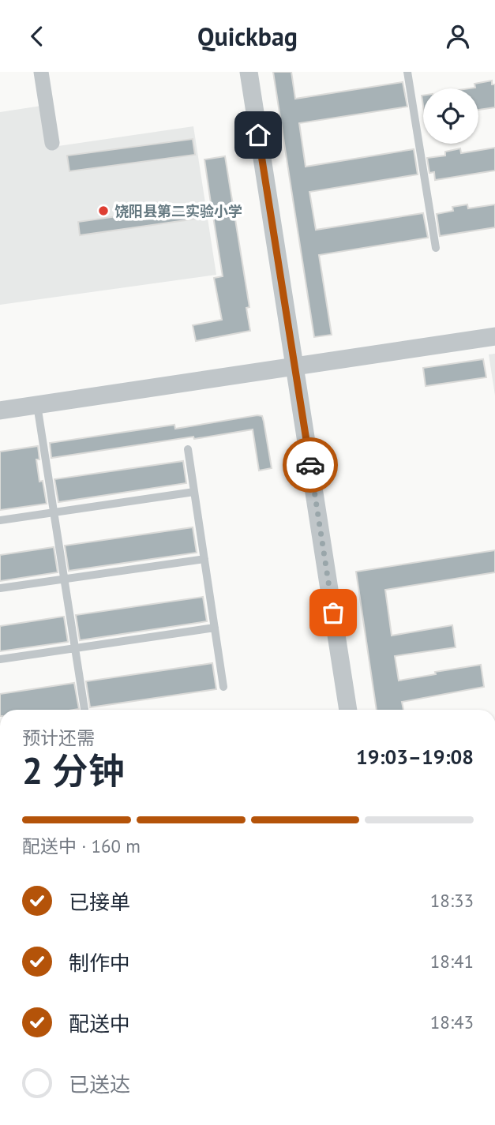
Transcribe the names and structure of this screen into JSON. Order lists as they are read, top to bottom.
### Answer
{
  "places": ["饶阳县第二实验小学"],
  "page": {
    "header": "Quickbag",
    "heading": ["2 分钟", "预计还需", "19:03–19:08"],
    "bar": "配送中 · 160 m",
    "list": [
      ["已接单", "18:33"],
      ["制作中", "18:41"],
      ["配送中", "18:43"],
      "已送达"
    ]
  }
}
